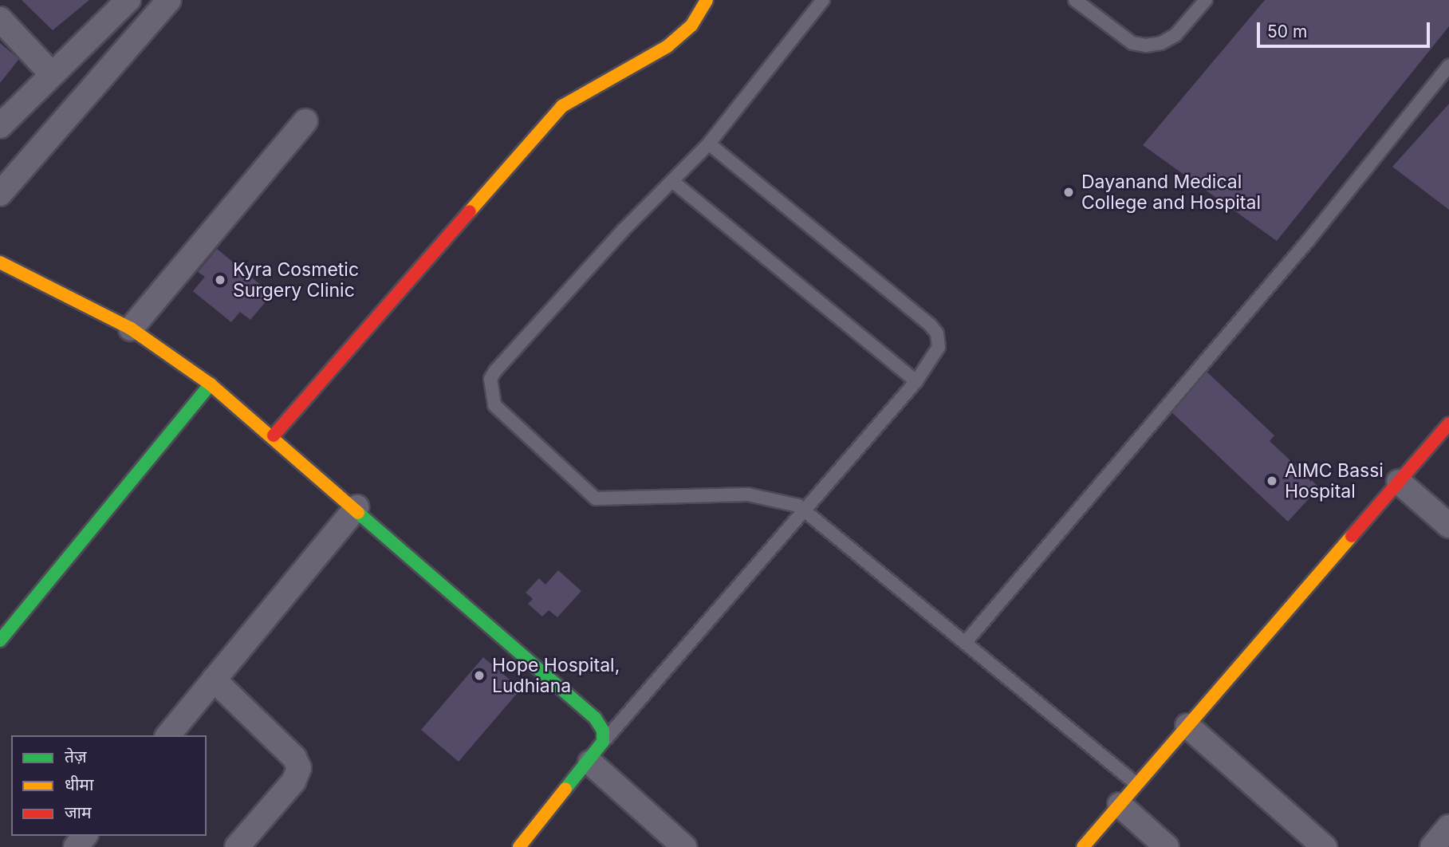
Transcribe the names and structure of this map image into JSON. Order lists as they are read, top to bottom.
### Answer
{
  "places": [
    "Dayanand Medical College and Hospital",
    "Kyra Cosmetic Surgery Clinic",
    "AIMC Bassi Hospital",
    "Hope Hospital, Ludhiana"
  ],
  "legend": ["तेज़", "धीमा", "जाम"],
  "scale_bar": "50 m"
}
